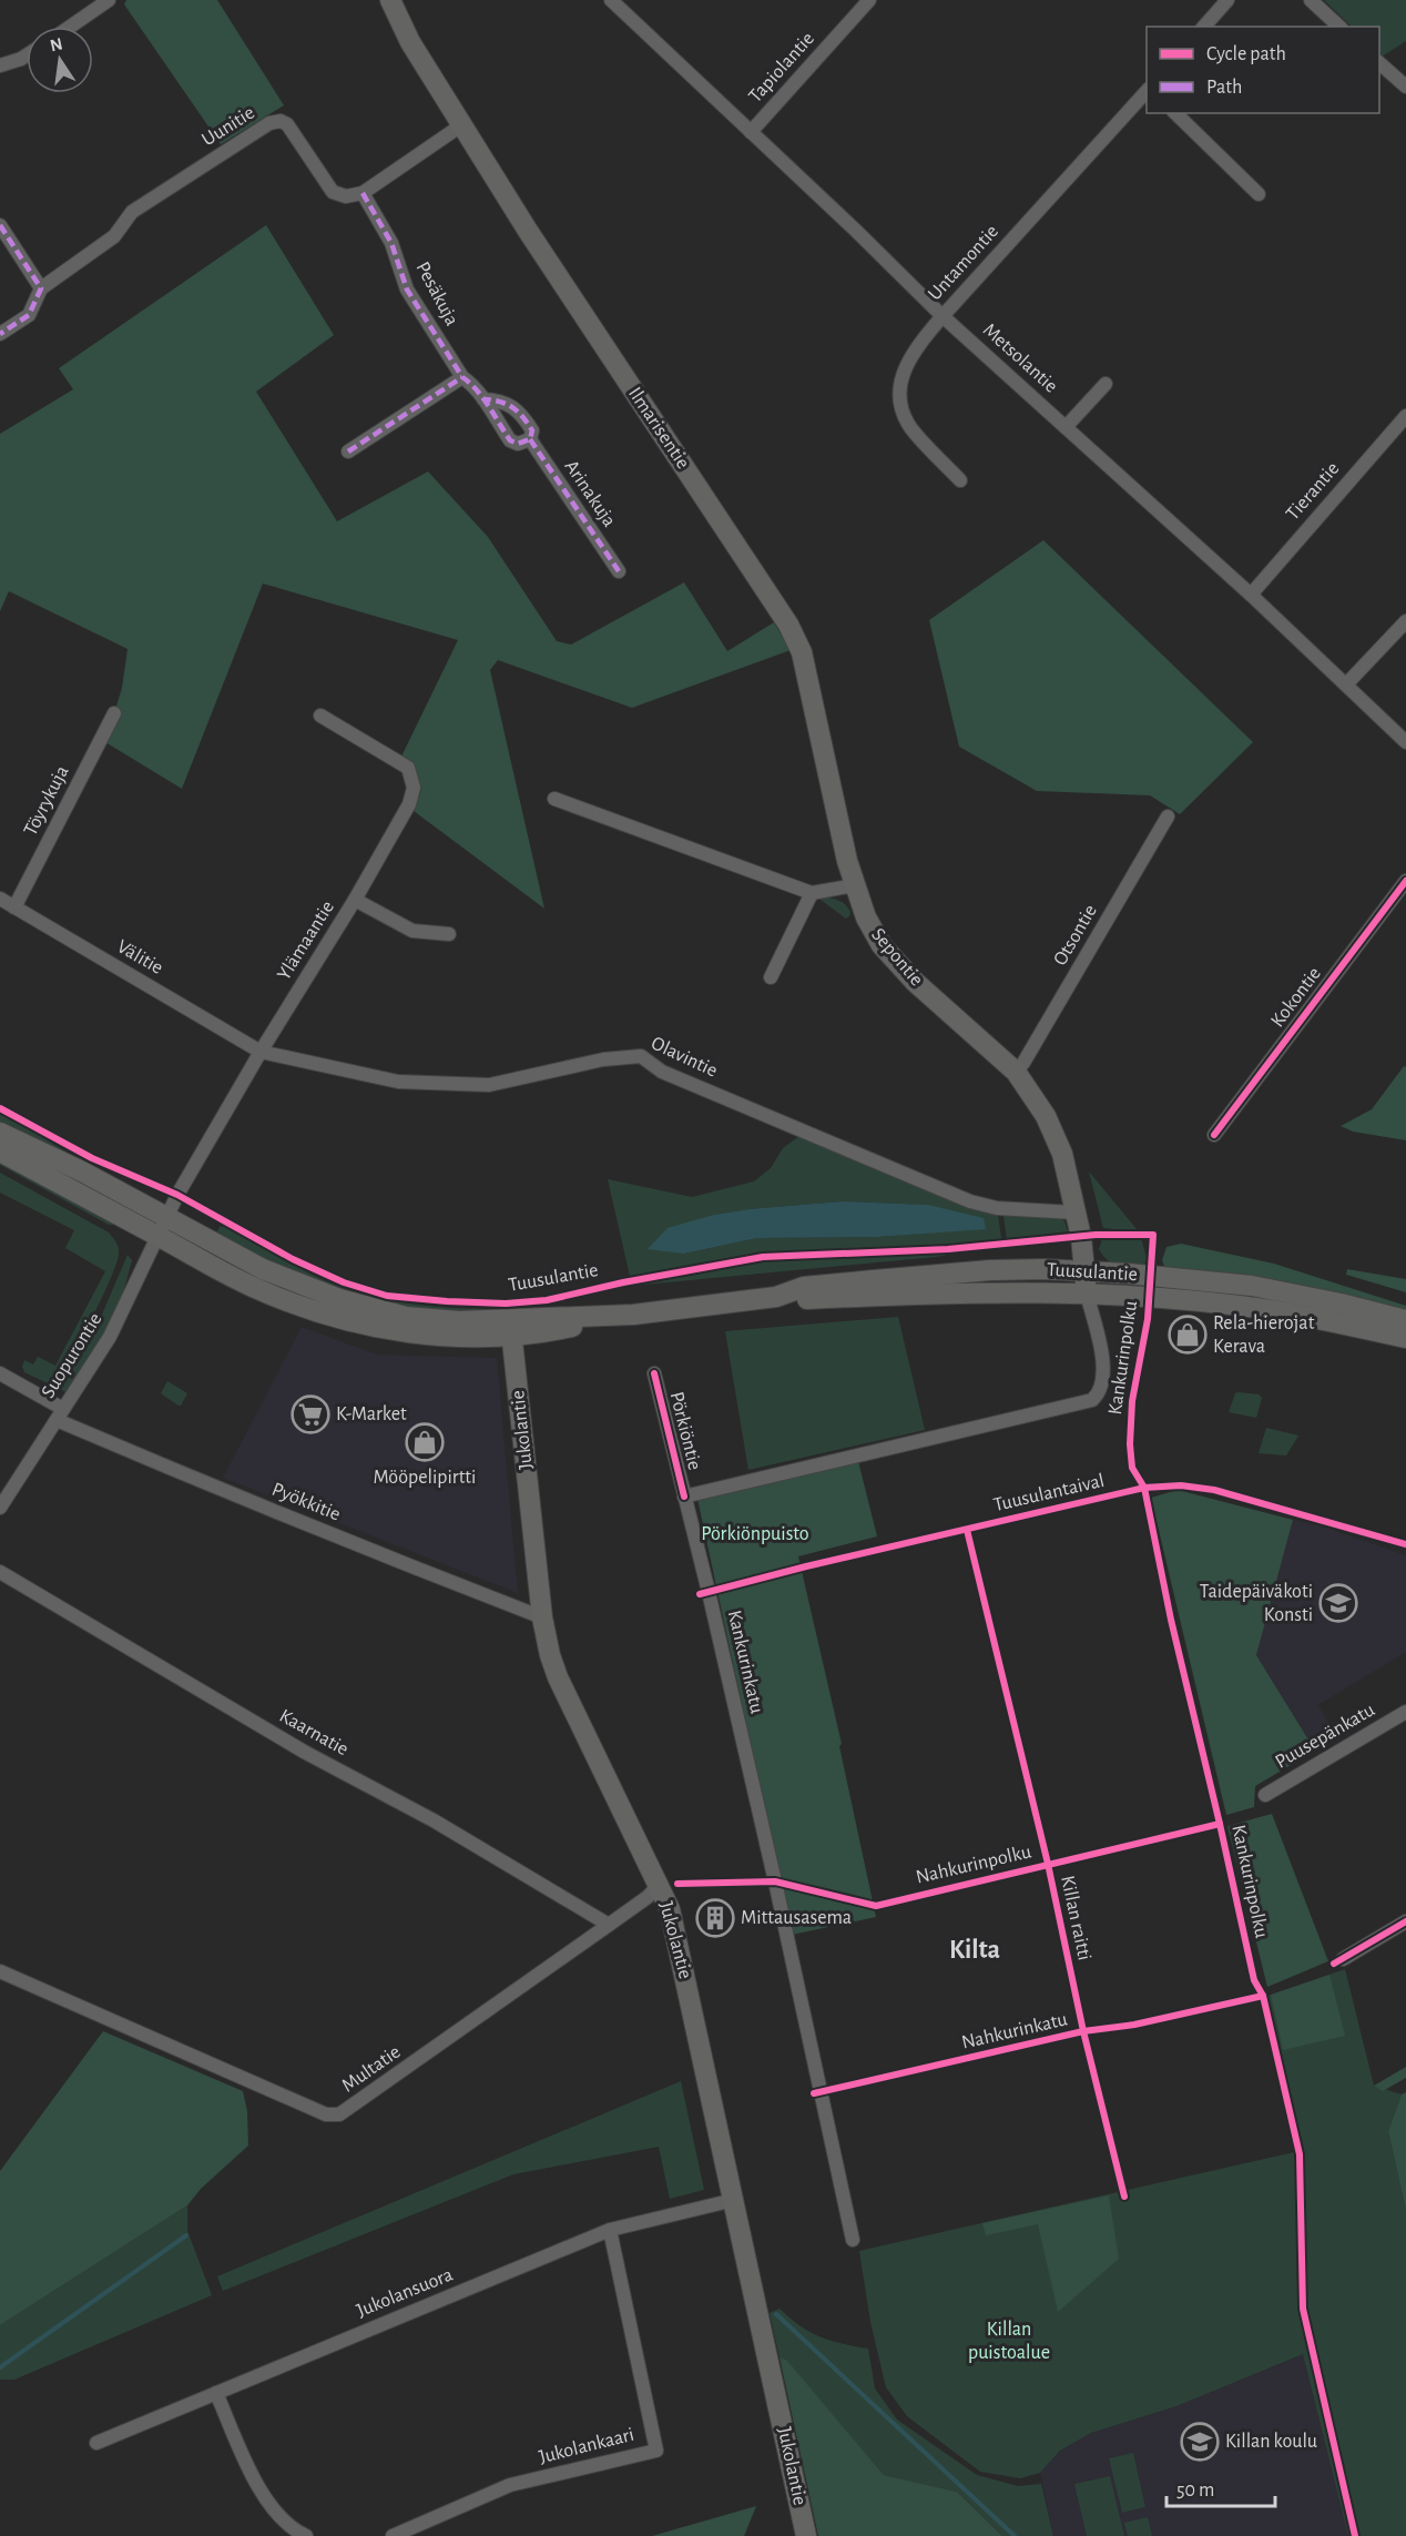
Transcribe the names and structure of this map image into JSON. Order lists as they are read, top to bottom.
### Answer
{
  "streets": {
    "street": [
      "Tapiolantie",
      "Uunitie",
      "Untamontie",
      "Pesäkuja",
      "Metsolantie",
      "Ilmarisentie",
      "Tierantie",
      "Arinakuja",
      "Töyrykuja",
      "Otsontie",
      "Ylämaantie",
      "Välitie",
      "Sepontie",
      "Kokontie",
      "Olavintie",
      "Tuusulantie",
      "Suopurontie",
      "Jukolantie",
      "Pörkiöntie",
      "Pyökkitie",
      "Kankurinkatu",
      "Kaarnatie",
      "Puusepänkatu",
      "Multatie",
      "Jukolansuora",
      "Jukolankaari"
    ],
    "cycle path": [
      "Kankurinpolku",
      "Tuusulantaival",
      "Nahkurinpolku",
      "Killan raitti",
      "Nahkurinkatu"
    ]
  },
  "crossings": [
    ["Tapiolantie", "Metsolantie"],
    ["Uunitie", "Pesäkuja"],
    ["Untamontie", "Metsolantie"],
    ["Pesäkuja", "Arinakuja"],
    ["Metsolantie", "Tierantie"],
    ["Ilmarisentie", "Sepontie"],
    ["Töyrykuja", "Välitie"],
    ["Otsontie", "Sepontie"],
    ["Ylämaantie", "Välitie"],
    ["Ylämaantie", "Olavintie"],
    ["Ylämaantie", "Tuusulantie"],
    ["Ylämaantie", "Suopurontie"],
    ["Välitie", "Olavintie"],
    ["Sepontie", "Olavintie"],
    ["Sepontie", "Tuusulantie"],
    ["Tuusulantie", "Suopurontie"],
    ["Tuusulantie", "Jukolantie"],
    ["Suopurontie", "Pyökkitie"],
    ["Jukolantie", "Pyökkitie"],
    ["Jukolantie", "Multatie"],
    ["Jukolantie", "Jukolansuora"],
    ["Pörkiöntie", "Kankurinkatu"],
    ["Kaarnatie", "Multatie"],
    ["Jukolansuora", "Jukolankaari"]
  ],
  "districts": ["Kilta"],
  "parks": ["Pörkiönpuisto", "Killan puistoalue"],
  "places": {
    "shop": ["Rela-hierojat Kerava", "Mööpelipirtti"],
    "supermarket": ["K-Market"],
    "school or university": ["Taidepäiväkoti Konsti", "Killan koulu"],
    "building": ["Mittausasema"]
  },
  "legend": ["Cycle path", "Path"],
  "scale_bar": "50 m",
  "north": "top"
}
